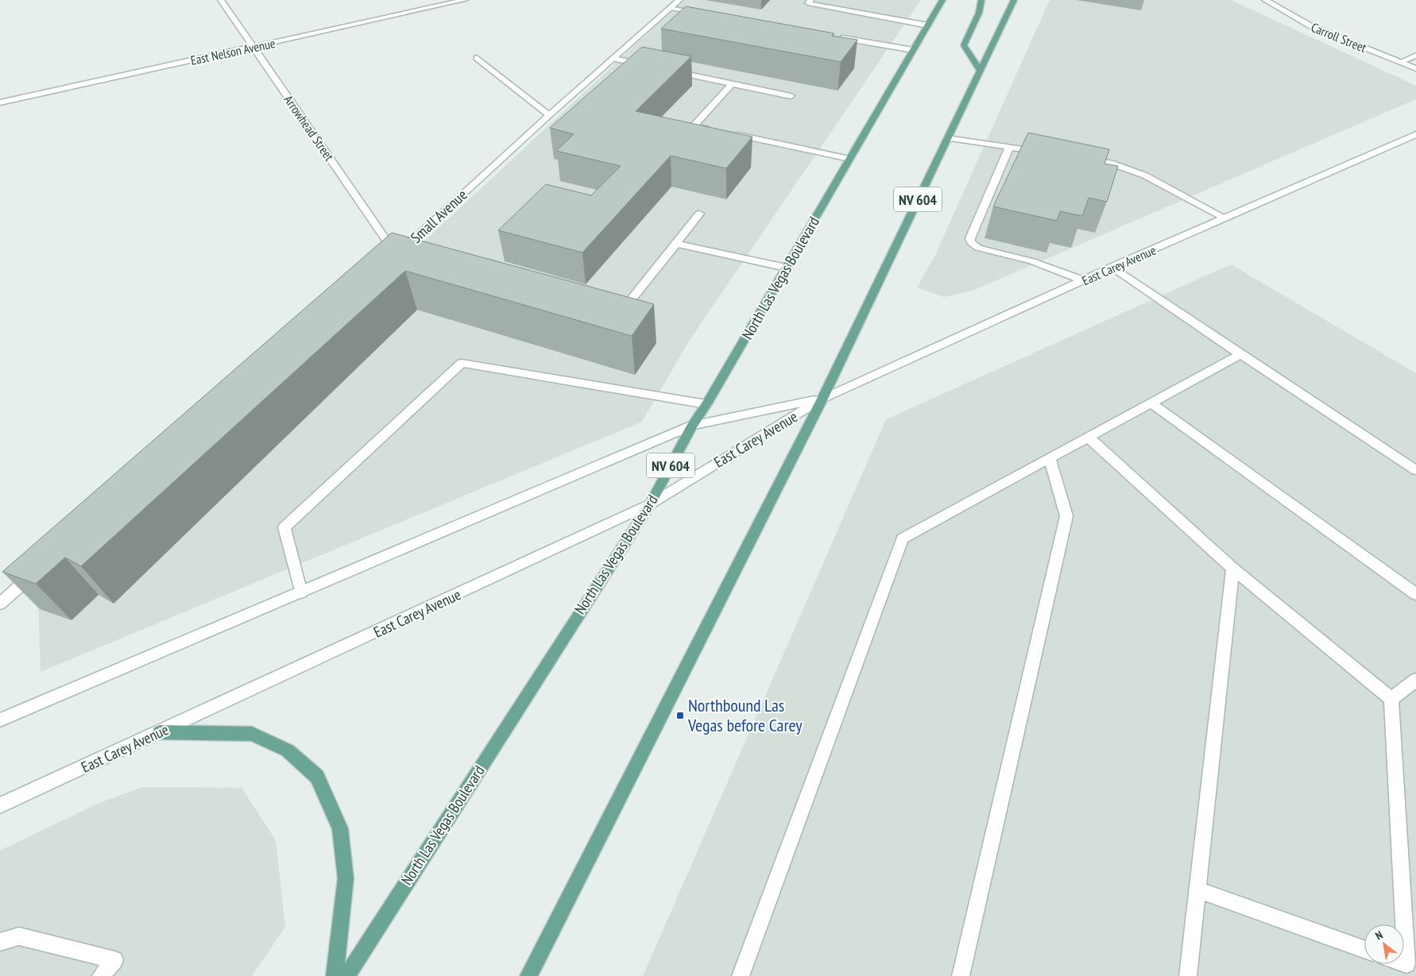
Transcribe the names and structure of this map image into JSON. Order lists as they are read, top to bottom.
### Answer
{
  "streets": {
    "main road": ["NV 604", "North Las Vegas Boulevard"],
    "street": [
      "Carroll Street",
      "East Nelson Avenue",
      "Arrowhead Street",
      "Small Avenue",
      "East Carey Avenue"
    ]
  },
  "crossings": [
    ["East Nelson Avenue", "Arrowhead Street"],
    ["Arrowhead Street", "Small Avenue"],
    ["NV 604", "East Carey Avenue"],
    ["East Carey Avenue", "North Las Vegas Boulevard"]
  ],
  "places": {
    "transit": ["Northbound Las Vegas before Carey"]
  },
  "north": "top left"
}
